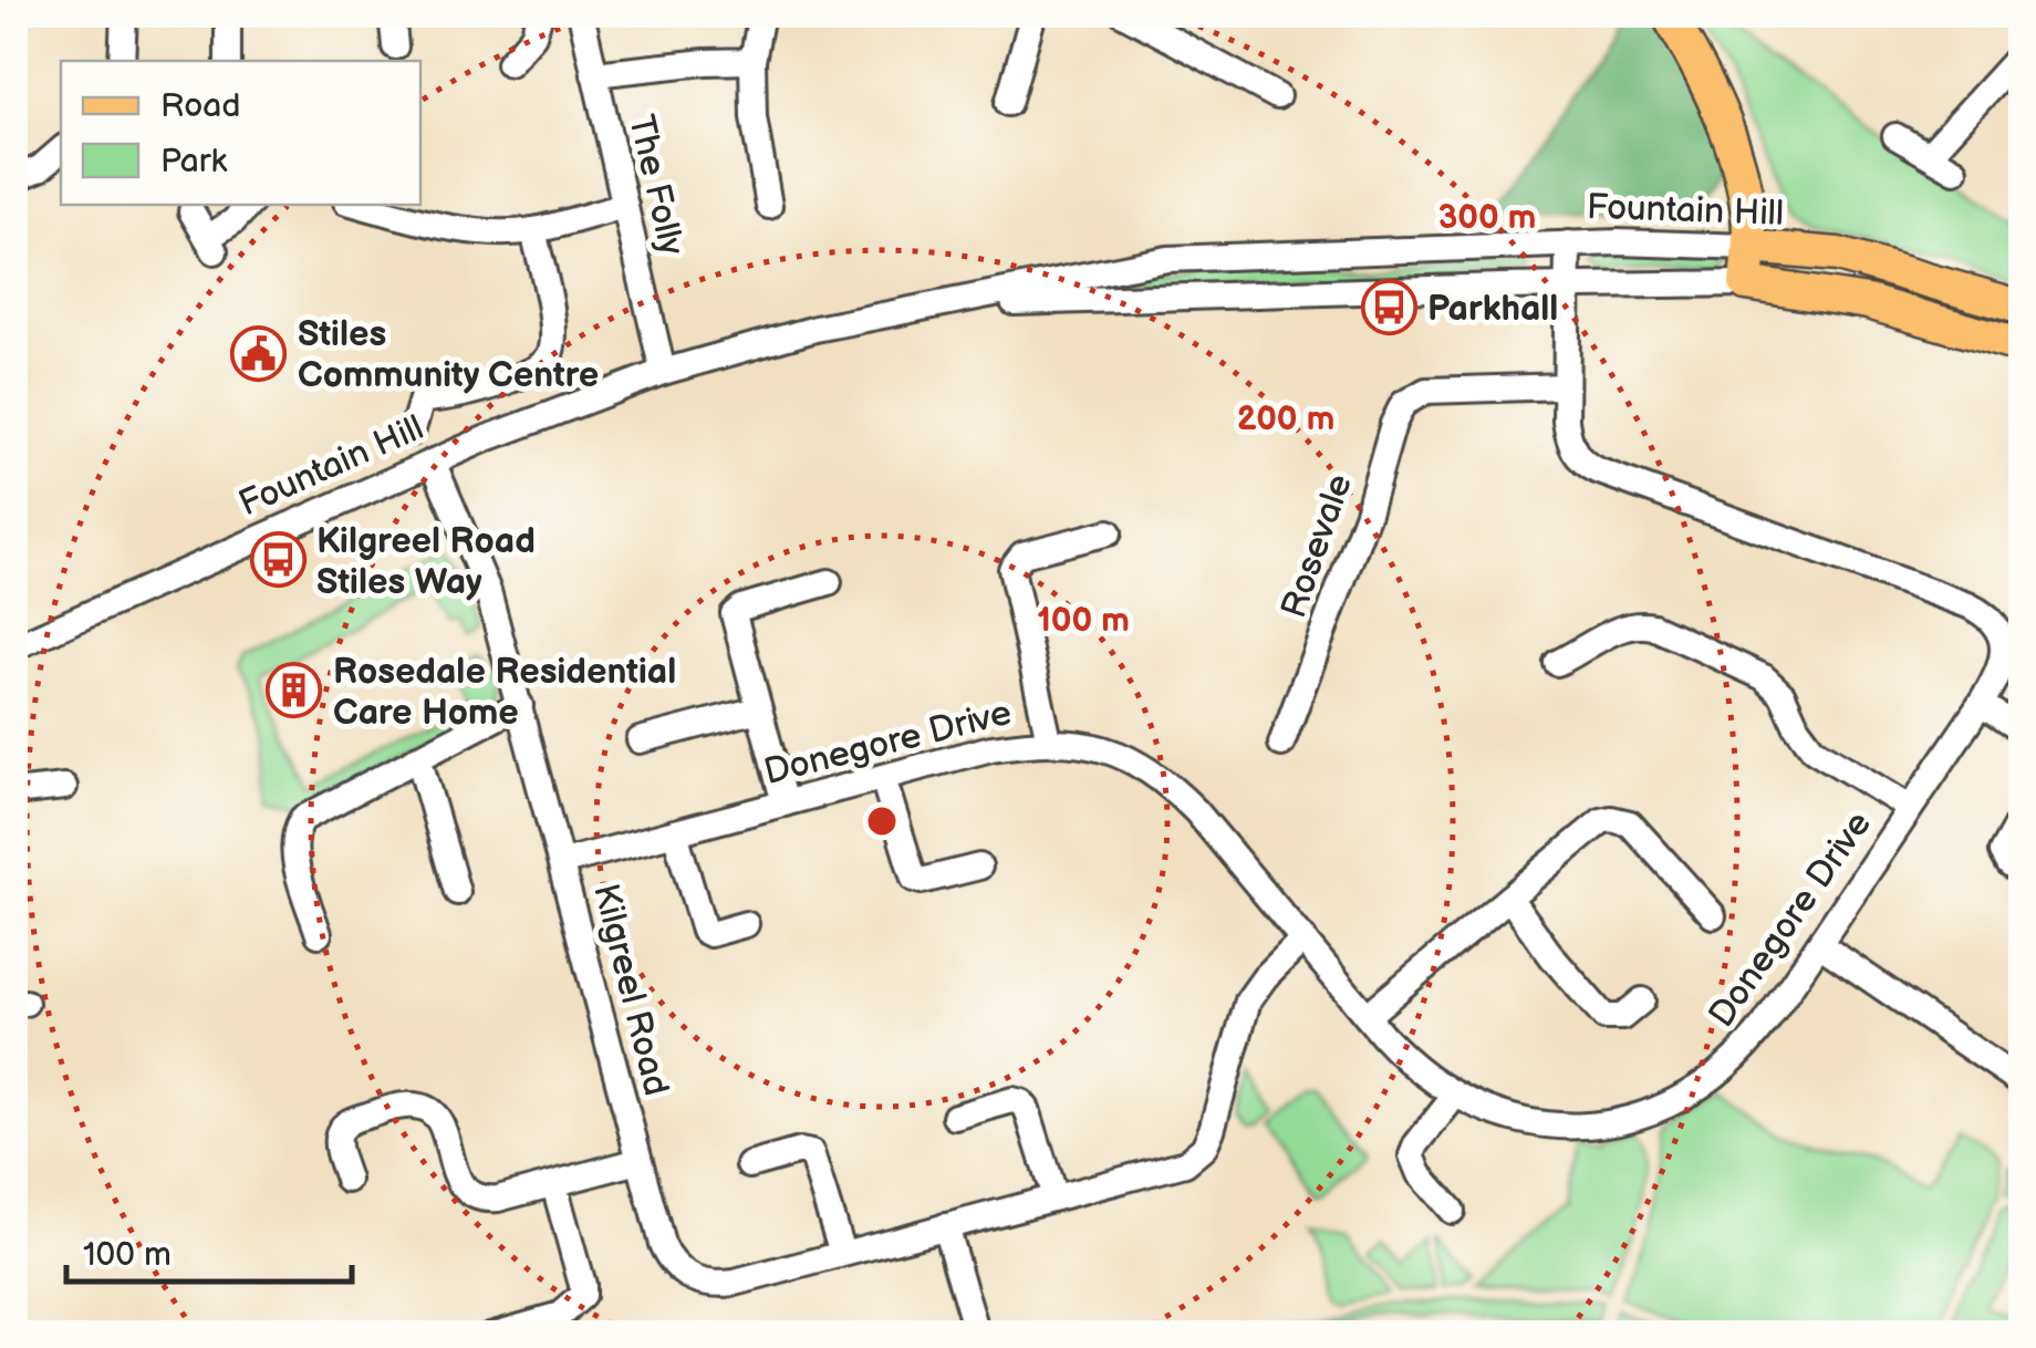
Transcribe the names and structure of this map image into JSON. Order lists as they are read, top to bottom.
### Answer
{
  "streets": {
    "main road": ["Fountain Hill"],
    "street": [
      "The Folly",
      "Rosevale",
      "Donegore Drive",
      "Kilgreel Road"
    ]
  },
  "crossings": [
    ["The Folly", "Fountain Hill"],
    ["Fountain Hill", "Donegore Drive"],
    ["Fountain Hill", "Kilgreel Road"],
    ["Rosevale", "Donegore Drive"],
    ["Donegore Drive", "Kilgreel Road"]
  ],
  "places": {
    "bus stop": ["Parkhall", "Kilgreel Road Stiles Way"],
    "public building": ["Stiles Community Centre"],
    "building": ["Rosedale Residential Care Home"]
  },
  "legend": ["Road", "Park"],
  "scale_bar": "100 m",
  "rings": ["300 m", "200 m", "100 m"]
}
